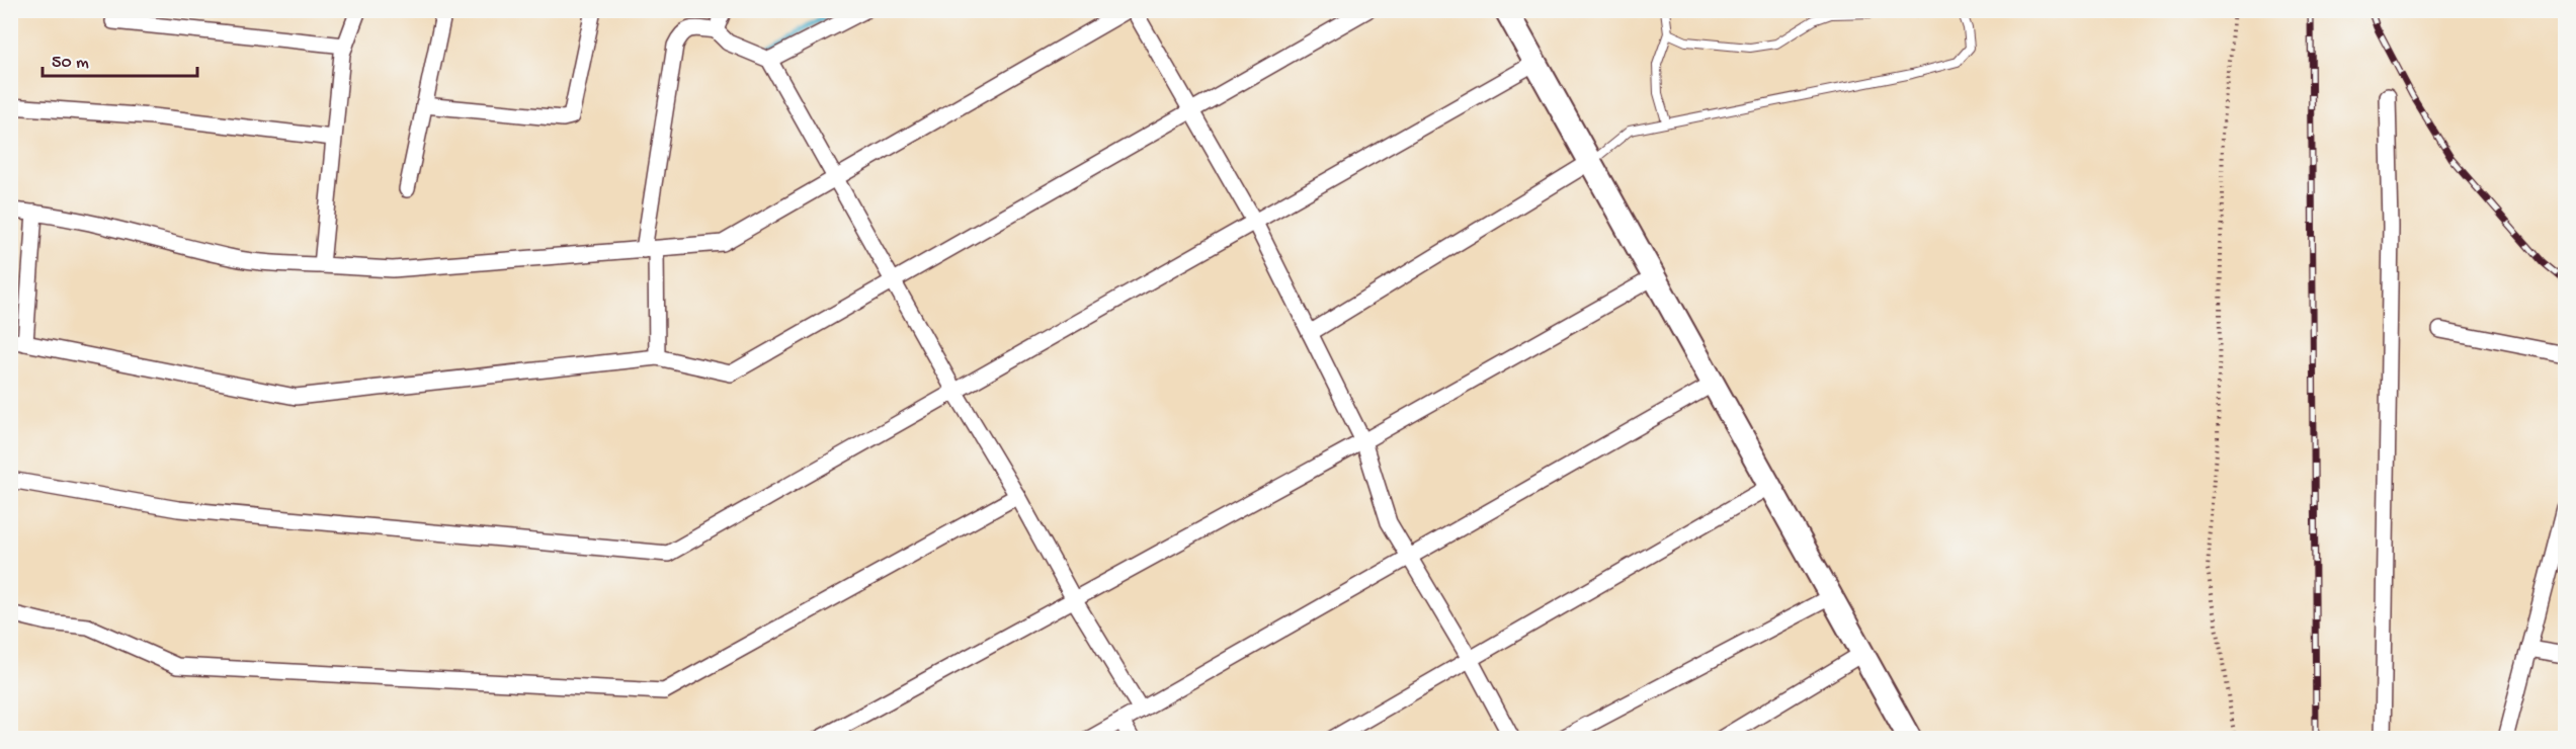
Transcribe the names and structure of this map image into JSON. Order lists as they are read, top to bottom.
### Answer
{
  "scale_bar": "50 m"
}
